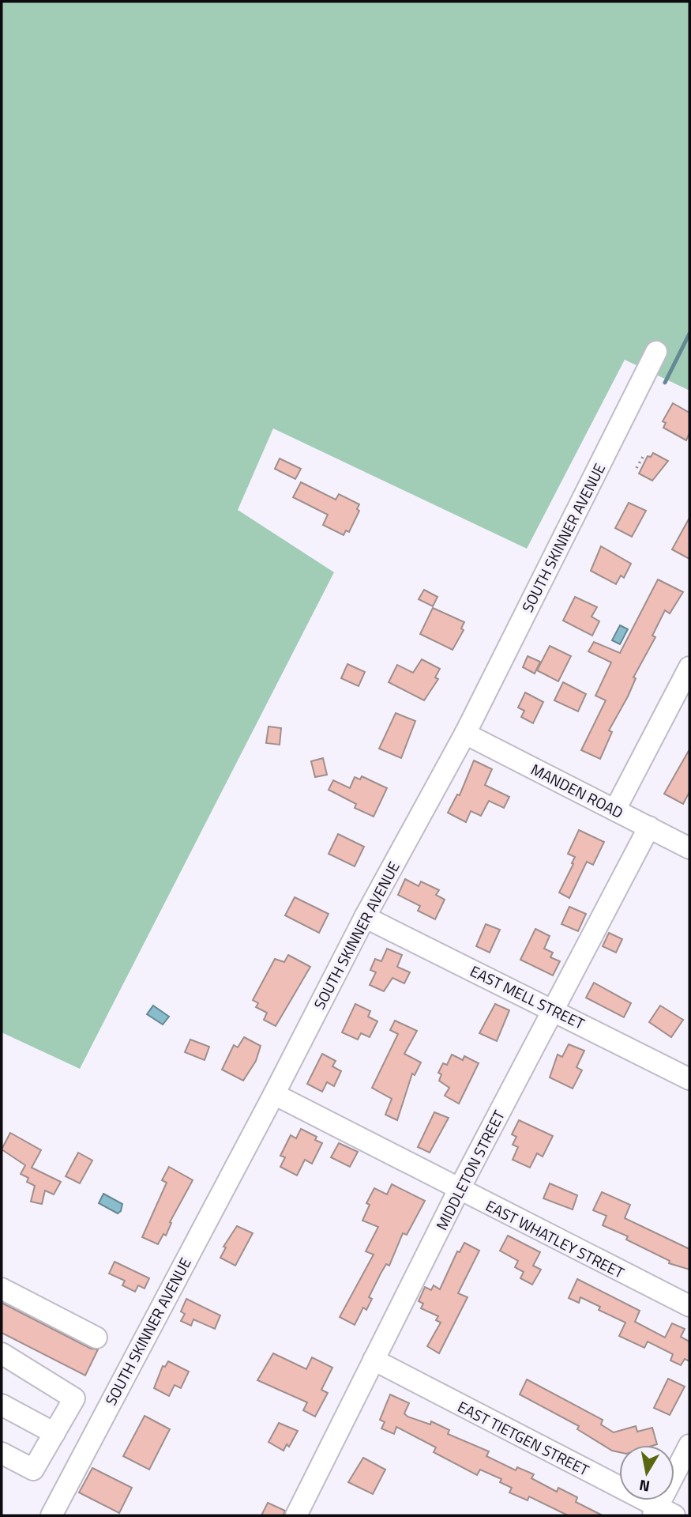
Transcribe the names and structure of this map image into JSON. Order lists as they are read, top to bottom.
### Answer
{
  "streets": {
    "street": [
      "SOUTH SKINNER AVENUE",
      "MANDEN ROAD",
      "EAST MELL STREET",
      "MIDDLETON STREET",
      "EAST WHATLEY STREET",
      "EAST TIETGEN STREET"
    ]
  },
  "crossings": [
    ["SOUTH SKINNER AVENUE", "MANDEN ROAD"],
    ["SOUTH SKINNER AVENUE", "EAST MELL STREET"],
    ["SOUTH SKINNER AVENUE", "EAST WHATLEY STREET"],
    ["MANDEN ROAD", "MIDDLETON STREET"],
    ["EAST MELL STREET", "MIDDLETON STREET"],
    ["MIDDLETON STREET", "EAST WHATLEY STREET"],
    ["MIDDLETON STREET", "EAST TIETGEN STREET"]
  ],
  "north": "bottom"
}
